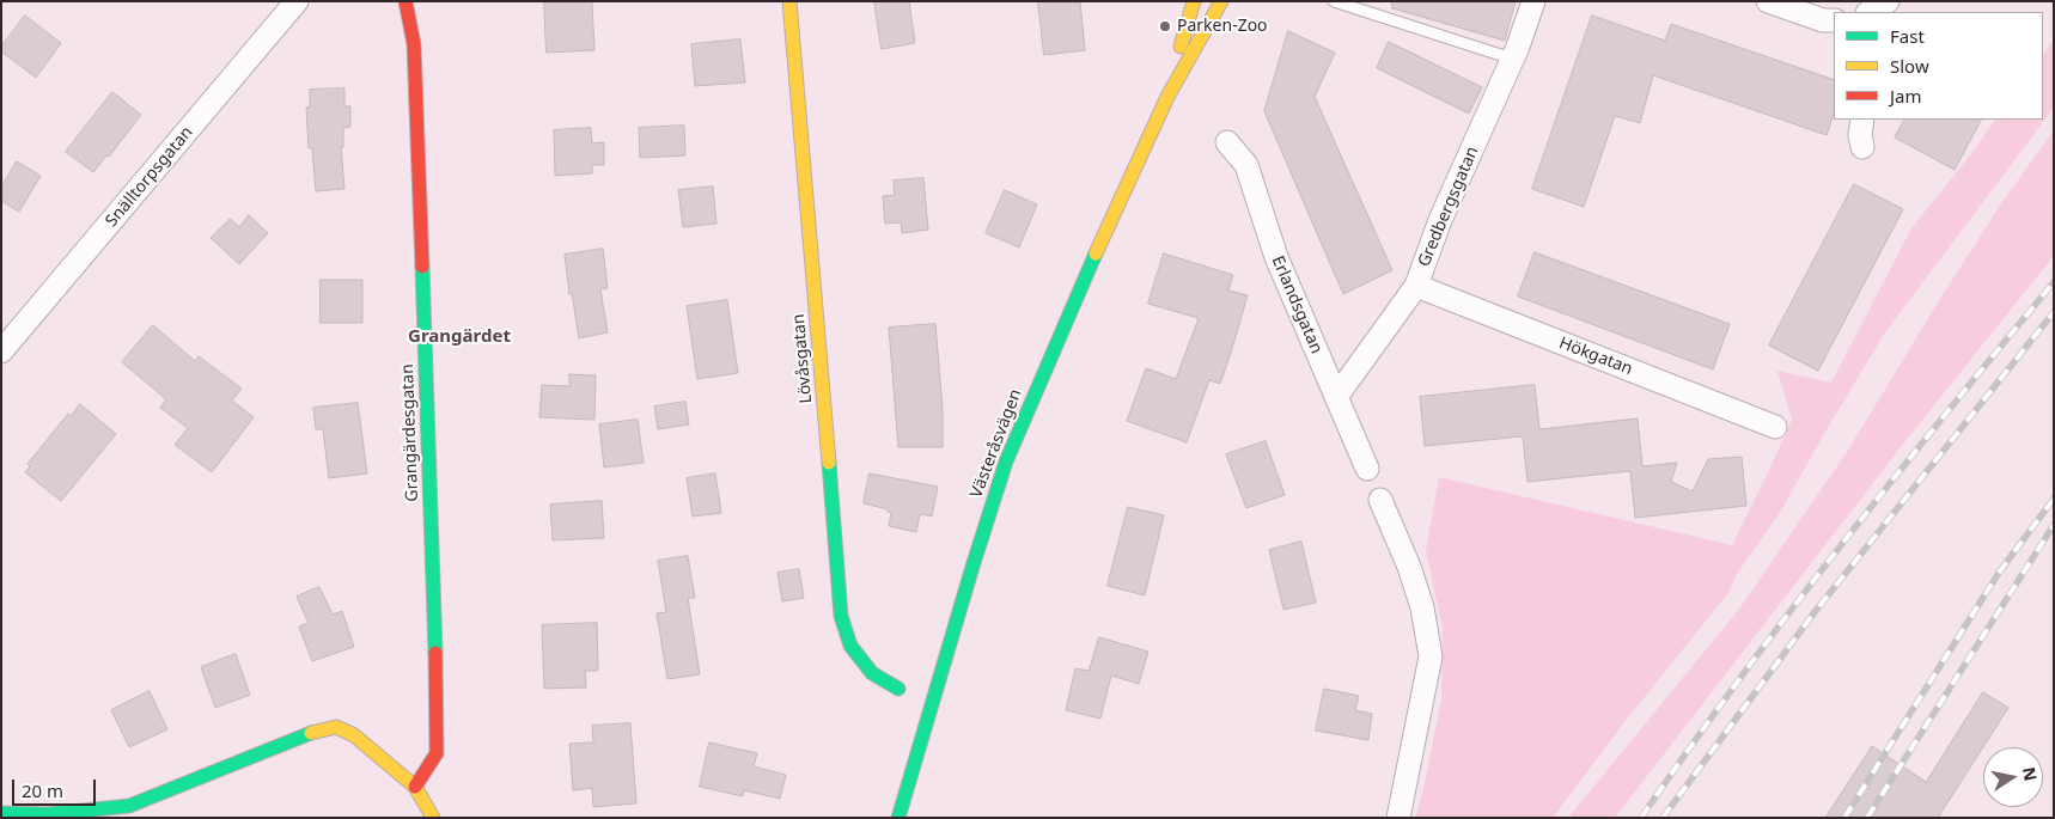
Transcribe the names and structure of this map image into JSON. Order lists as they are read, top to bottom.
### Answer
{
  "streets": {
    "street": [
      "Snälltorpsgatan",
      "Gredbergsgatan",
      "Erlandsgatan",
      "Hökgatan",
      "Lövåsgatan",
      "Grangärdesgatan",
      "Västeråsvägen"
    ]
  },
  "crossings": [
    ["Gredbergsgatan", "Erlandsgatan"],
    ["Gredbergsgatan", "Hökgatan"]
  ],
  "districts": ["Grangärdet"],
  "places": ["Parken-Zoo"],
  "legend": ["Fast", "Slow", "Jam"],
  "scale_bar": "20 m",
  "north": "right"
}
